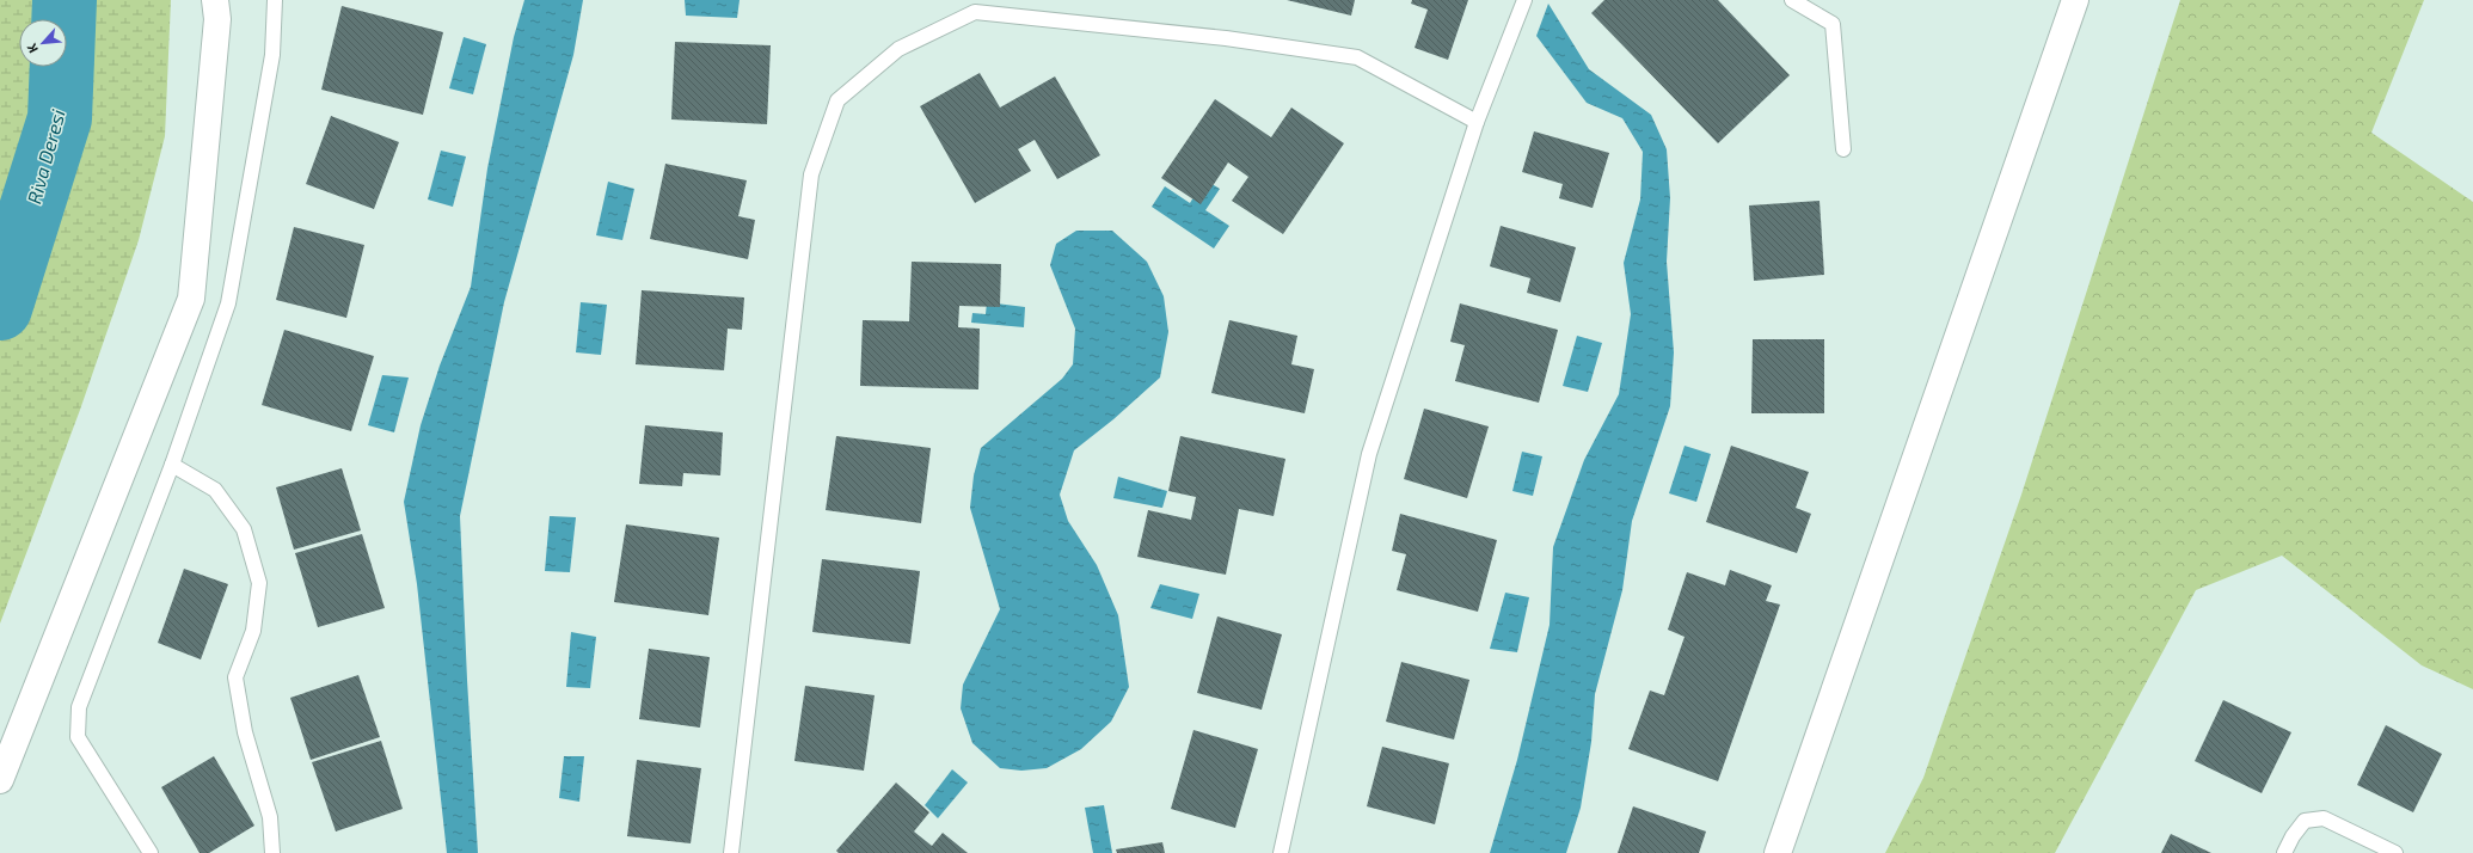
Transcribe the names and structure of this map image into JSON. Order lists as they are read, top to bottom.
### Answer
{
  "water": ["Riva Deresi"],
  "north": "bottom left"
}
